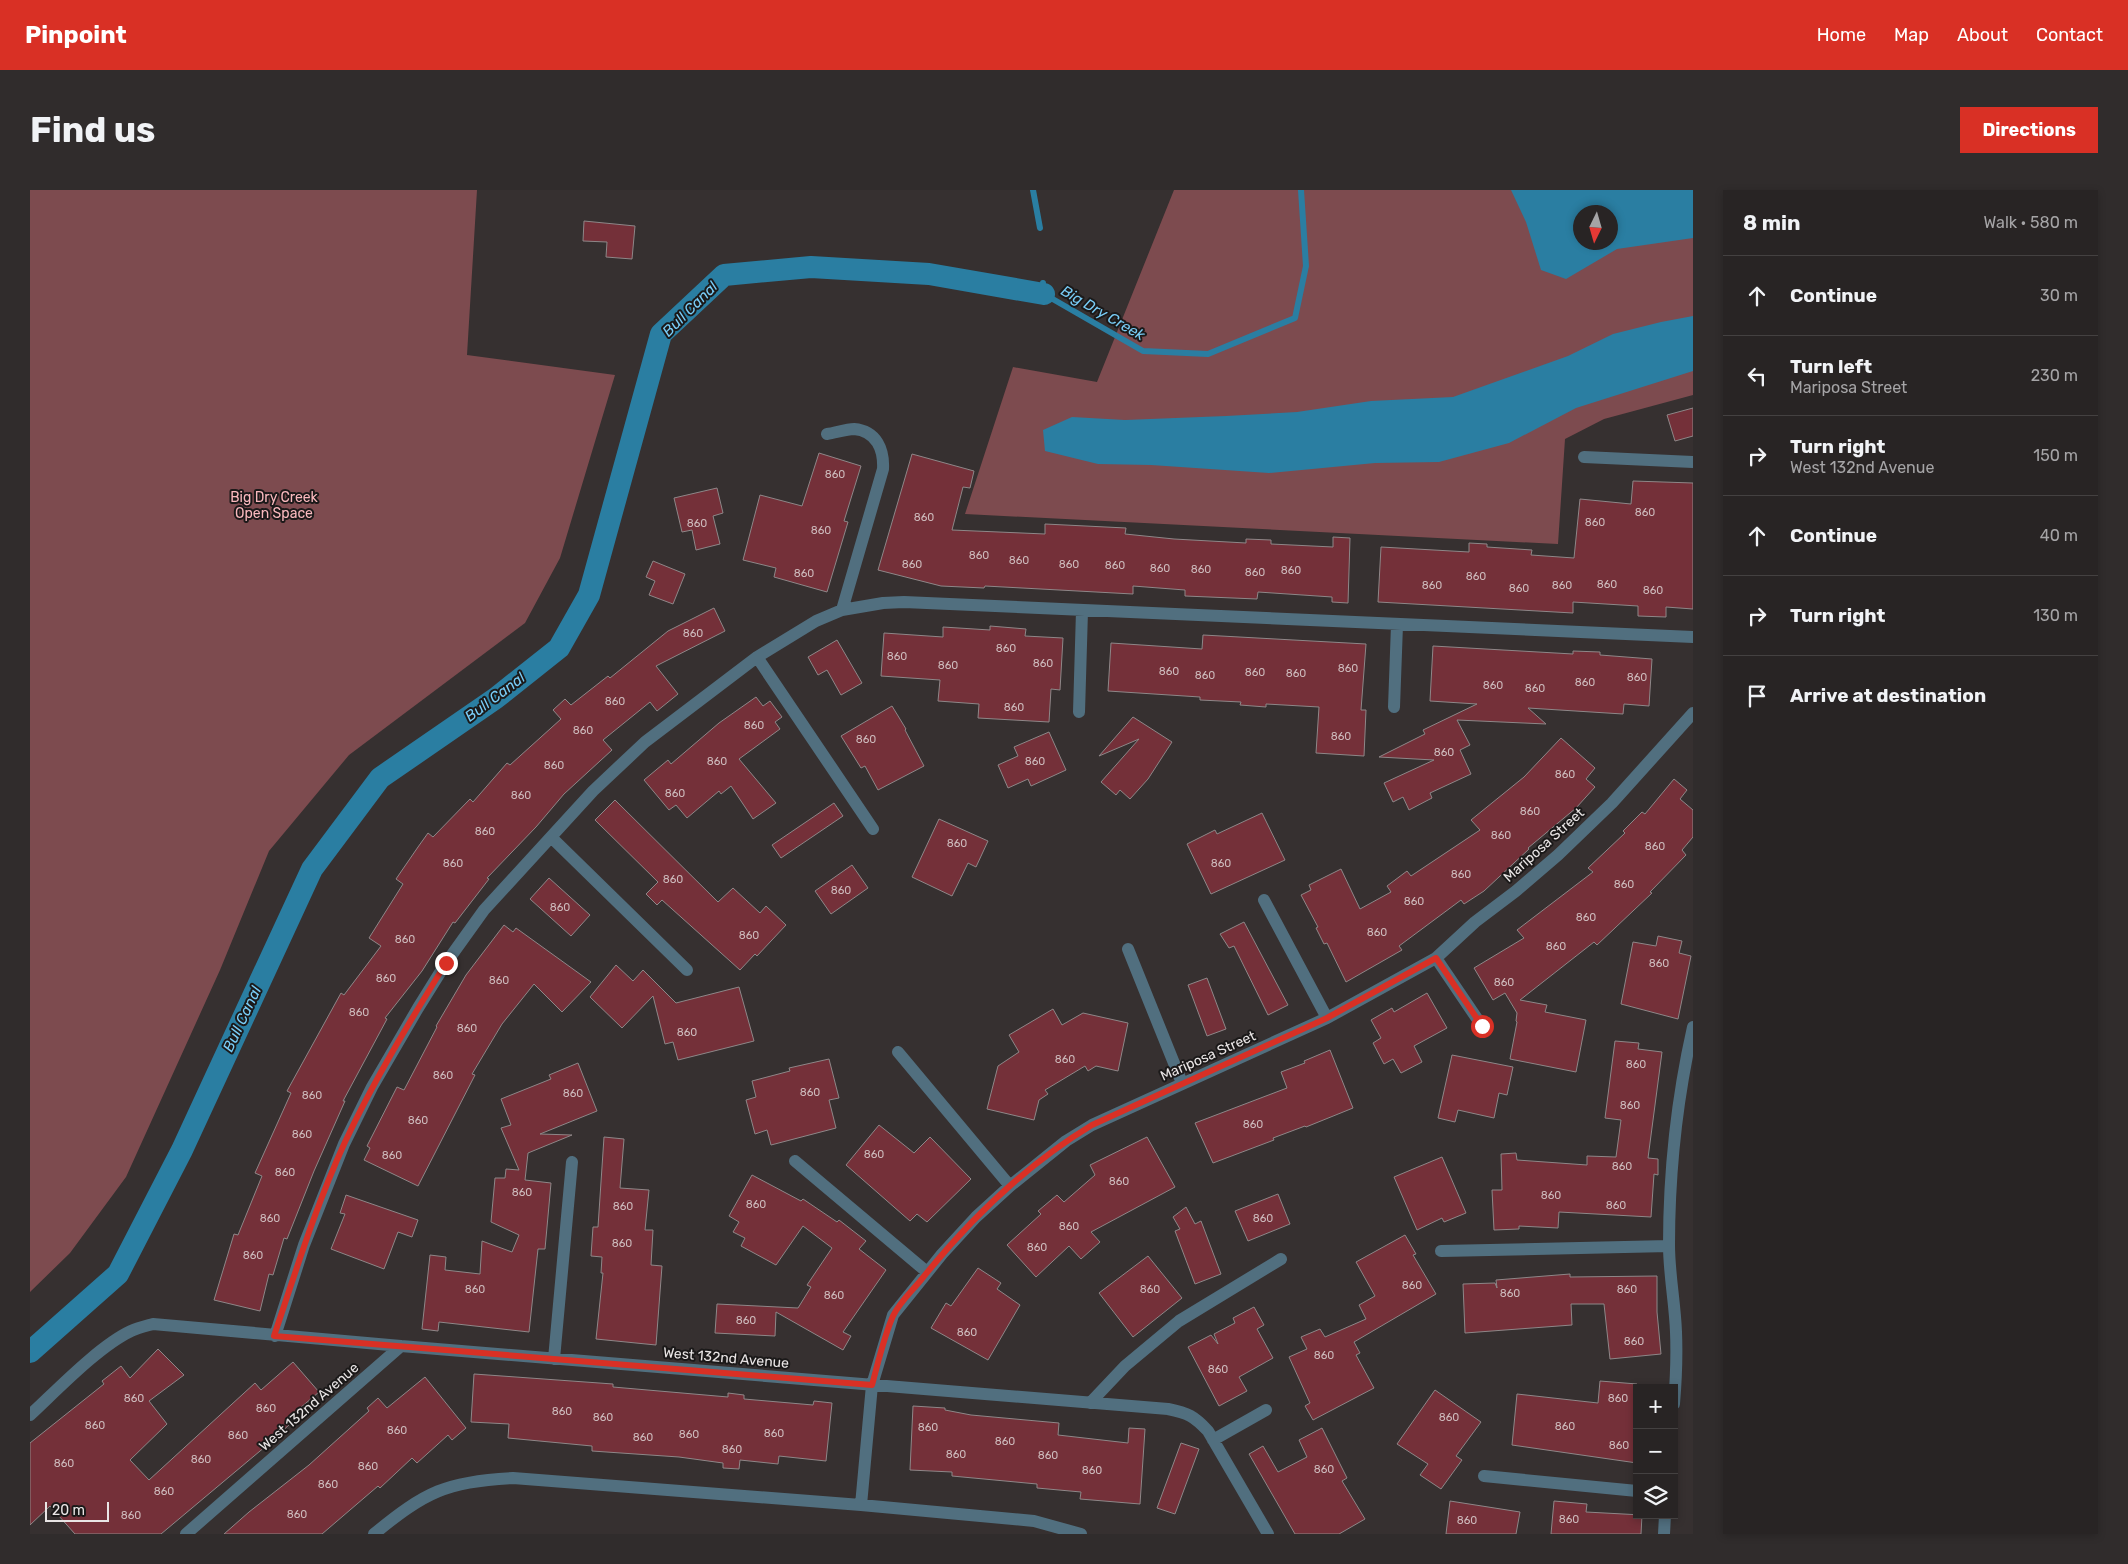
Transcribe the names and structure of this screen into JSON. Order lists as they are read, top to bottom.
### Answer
{
  "streets": {
    "street": ["Mariposa Street", "West 132nd Avenue"]
  },
  "crossings": [
    ["Mariposa Street", "West 132nd Avenue"]
  ],
  "water": ["Bull Canal", "Big Dry Creek"],
  "parks": ["Big Dry Creek Open Space"],
  "house_numbers": [
    "860",
    "860",
    "860",
    "860",
    "860",
    "860",
    "860",
    "860",
    "860",
    "860",
    "860",
    "860",
    "860",
    "860",
    "860",
    "860",
    "860",
    "860",
    "860",
    "860",
    "860",
    "860",
    "860",
    "860",
    "860",
    "860",
    "860",
    "860",
    "860",
    "860",
    "860",
    "860",
    "860",
    "860",
    "860",
    "860",
    "860",
    "860",
    "860",
    "860",
    "860",
    "860",
    "860",
    "860",
    "860",
    "860",
    "860",
    "860",
    "860",
    "860",
    "860",
    "860",
    "860",
    "860",
    "860",
    "860",
    "860",
    "860",
    "860",
    "860",
    "860",
    "860",
    "860",
    "860",
    "860",
    "860",
    "860",
    "860",
    "860",
    "860",
    "860",
    "860",
    "860",
    "860",
    "860",
    "860",
    "860",
    "860",
    "860",
    "860",
    "860",
    "860",
    "860",
    "860",
    "860",
    "860",
    "860",
    "860",
    "860",
    "860",
    "860",
    "860",
    "860",
    "860",
    "860",
    "860",
    "860",
    "860",
    "860",
    "860",
    "860",
    "860",
    "860",
    "860",
    "860",
    "860",
    "860",
    "860",
    "860",
    "860",
    "860",
    "860",
    "860",
    "860",
    "860",
    "860",
    "860",
    "860",
    "860",
    "860",
    "860",
    "860",
    "860",
    "860",
    "860",
    "860",
    "860",
    "860",
    "860",
    "860",
    "860",
    "860",
    "860",
    "860",
    "860",
    "860",
    "860",
    "860",
    "860",
    "860",
    "860"
  ],
  "scale_bar": "20 m",
  "north": "bottom",
  "page": {
    "header": "Pinpoint",
    "nav": [
      "Home",
      "Map",
      "About",
      "Contact"
    ],
    "buttons": "Directions",
    "title": "Find us",
    "heading": ["8 min", "Walk · 580 m"],
    "list": [
      ["Continue", "30 m"],
      ["Turn left", "Mariposa Street", "230 m"],
      ["Turn right", "West 132nd Avenue", "150 m"],
      ["Continue", "40 m"],
      ["Turn right", "130 m"],
      "Arrive at destination"
    ],
    "map_buttons": ["+", "−"],
    "scale": "20 m"
  }
}
